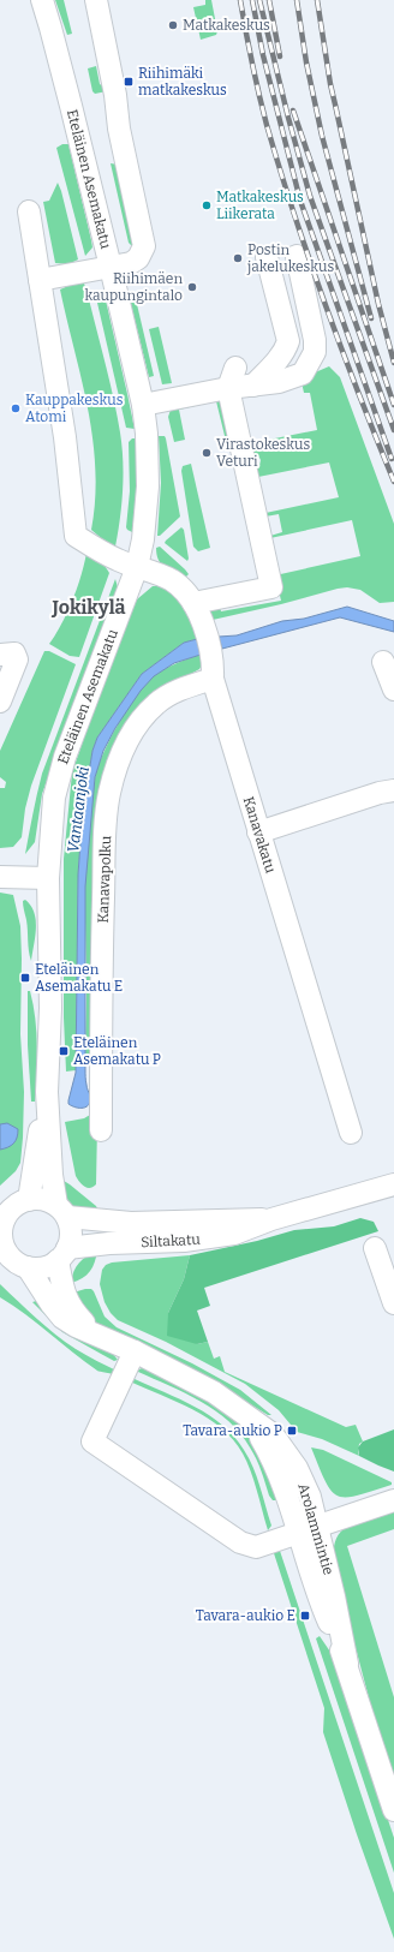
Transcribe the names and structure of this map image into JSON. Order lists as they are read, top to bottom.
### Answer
{
  "streets": {
    "street": [
      "Eteläinen Asemakatu",
      "Kanavakatu",
      "Kanavapolku",
      "Siltakatu",
      "Arolammintie"
    ]
  },
  "crossings": [
    ["Eteläinen Asemakatu", "Kanavakatu"],
    ["Eteläinen Asemakatu", "Siltakatu"],
    ["Eteläinen Asemakatu", "Arolammintie"],
    ["Kanavakatu", "Kanavapolku"],
    ["Siltakatu", "Arolammintie"]
  ],
  "districts": ["Jokikylä"],
  "water": ["Vantaanjoki"],
  "places": {
    "other": [
      "Matkakeskus",
      "Matkakeskus Liikerata",
      "Postin jakelukeskus",
      "Riihimäen kaupungintalo",
      "Kauppakeskus Atomi",
      "Virastokeskus Veturi"
    ],
    "transit": [
      "Riihimäki matkakeskus",
      "Eteläinen Asemakatu E",
      "Eteläinen Asemakatu P",
      "Tavara-aukio P",
      "Tavara-aukio E"
    ]
  }
}
